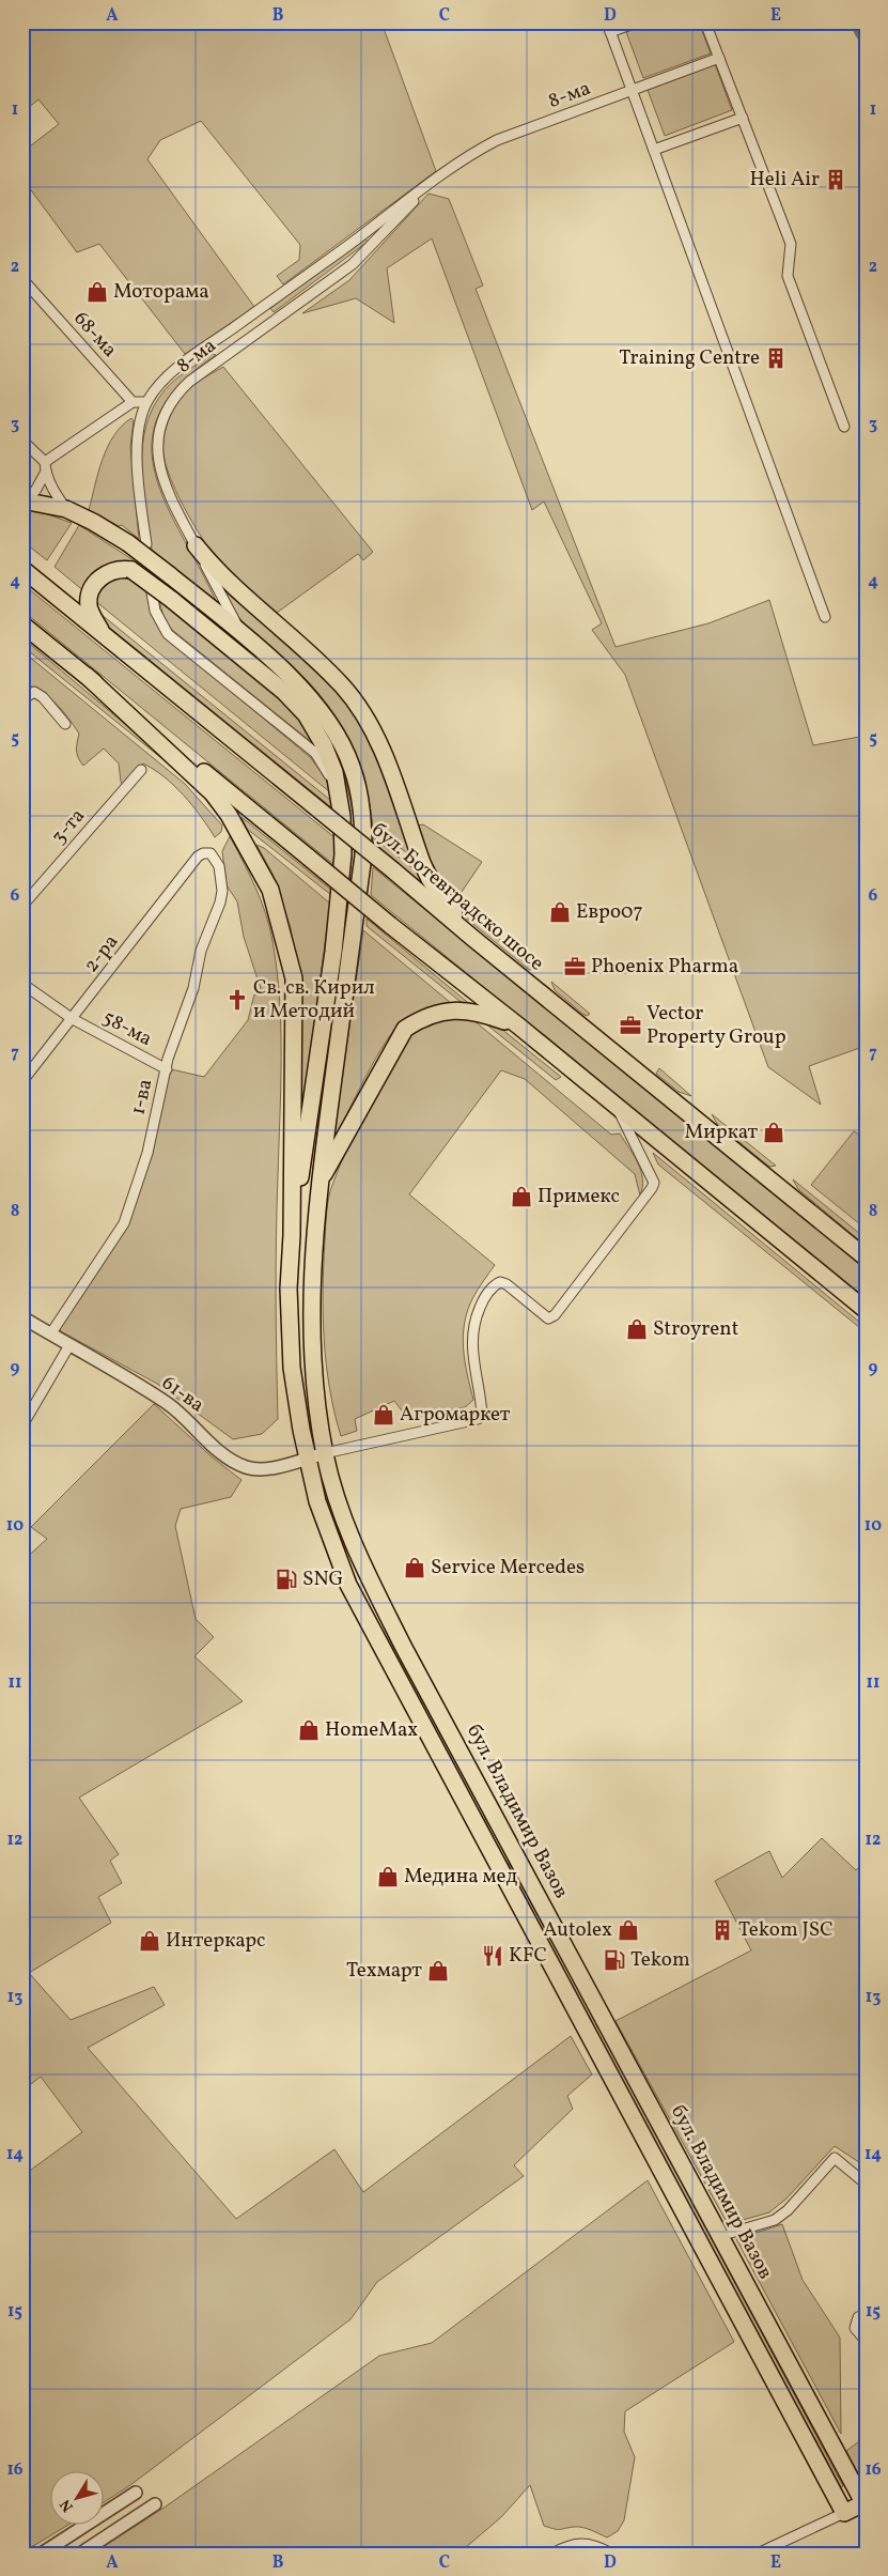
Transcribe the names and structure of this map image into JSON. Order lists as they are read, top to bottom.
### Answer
{
  "streets": {
    "main road": ["бул. Ботевградско шосе", "бул. Владимир Вазов"],
    "street": [
      "8-ма",
      "68-ма",
      "3-та",
      "2-ра",
      "58-ма",
      "1-ва",
      "61-ва"
    ]
  },
  "crossings": [
    ["8-ма", "бул. Владимир Вазов"],
    ["2-ра", "58-ма"],
    ["2-ра", "1-ва"],
    ["58-ма", "1-ва"],
    ["1-ва", "61-ва"],
    ["61-ва", "бул. Владимир Вазов"]
  ],
  "places": {
    "building": ["Heli Air", "Training Centre", "Tekom JSC"],
    "shop": [
      "Моторама",
      "Евро07",
      "Миркат",
      "Примекс",
      "Stroyrent",
      "Агромаркет",
      "Service Mercedes",
      "HomeMax",
      "Медина мед",
      "Autolex",
      "Интеркарс",
      "Техмарт"
    ],
    "office": ["Phoenix Pharma", "Vector Property Group"],
    "church": ["Св. св. Кирил и Методий"],
    "fuel station": ["SNG", "Tekom"],
    "restaurant": ["KFC"]
  },
  "north": "bottom left",
  "grid": {
    "columns": [
      "A",
      "B",
      "C",
      "D",
      "E"
    ],
    "rows": [
      "1",
      "2",
      "3",
      "4",
      "5",
      "6",
      "7",
      "8",
      "9",
      "10",
      "11",
      "12",
      "13",
      "14",
      "15",
      "16"
    ]
  }
}
